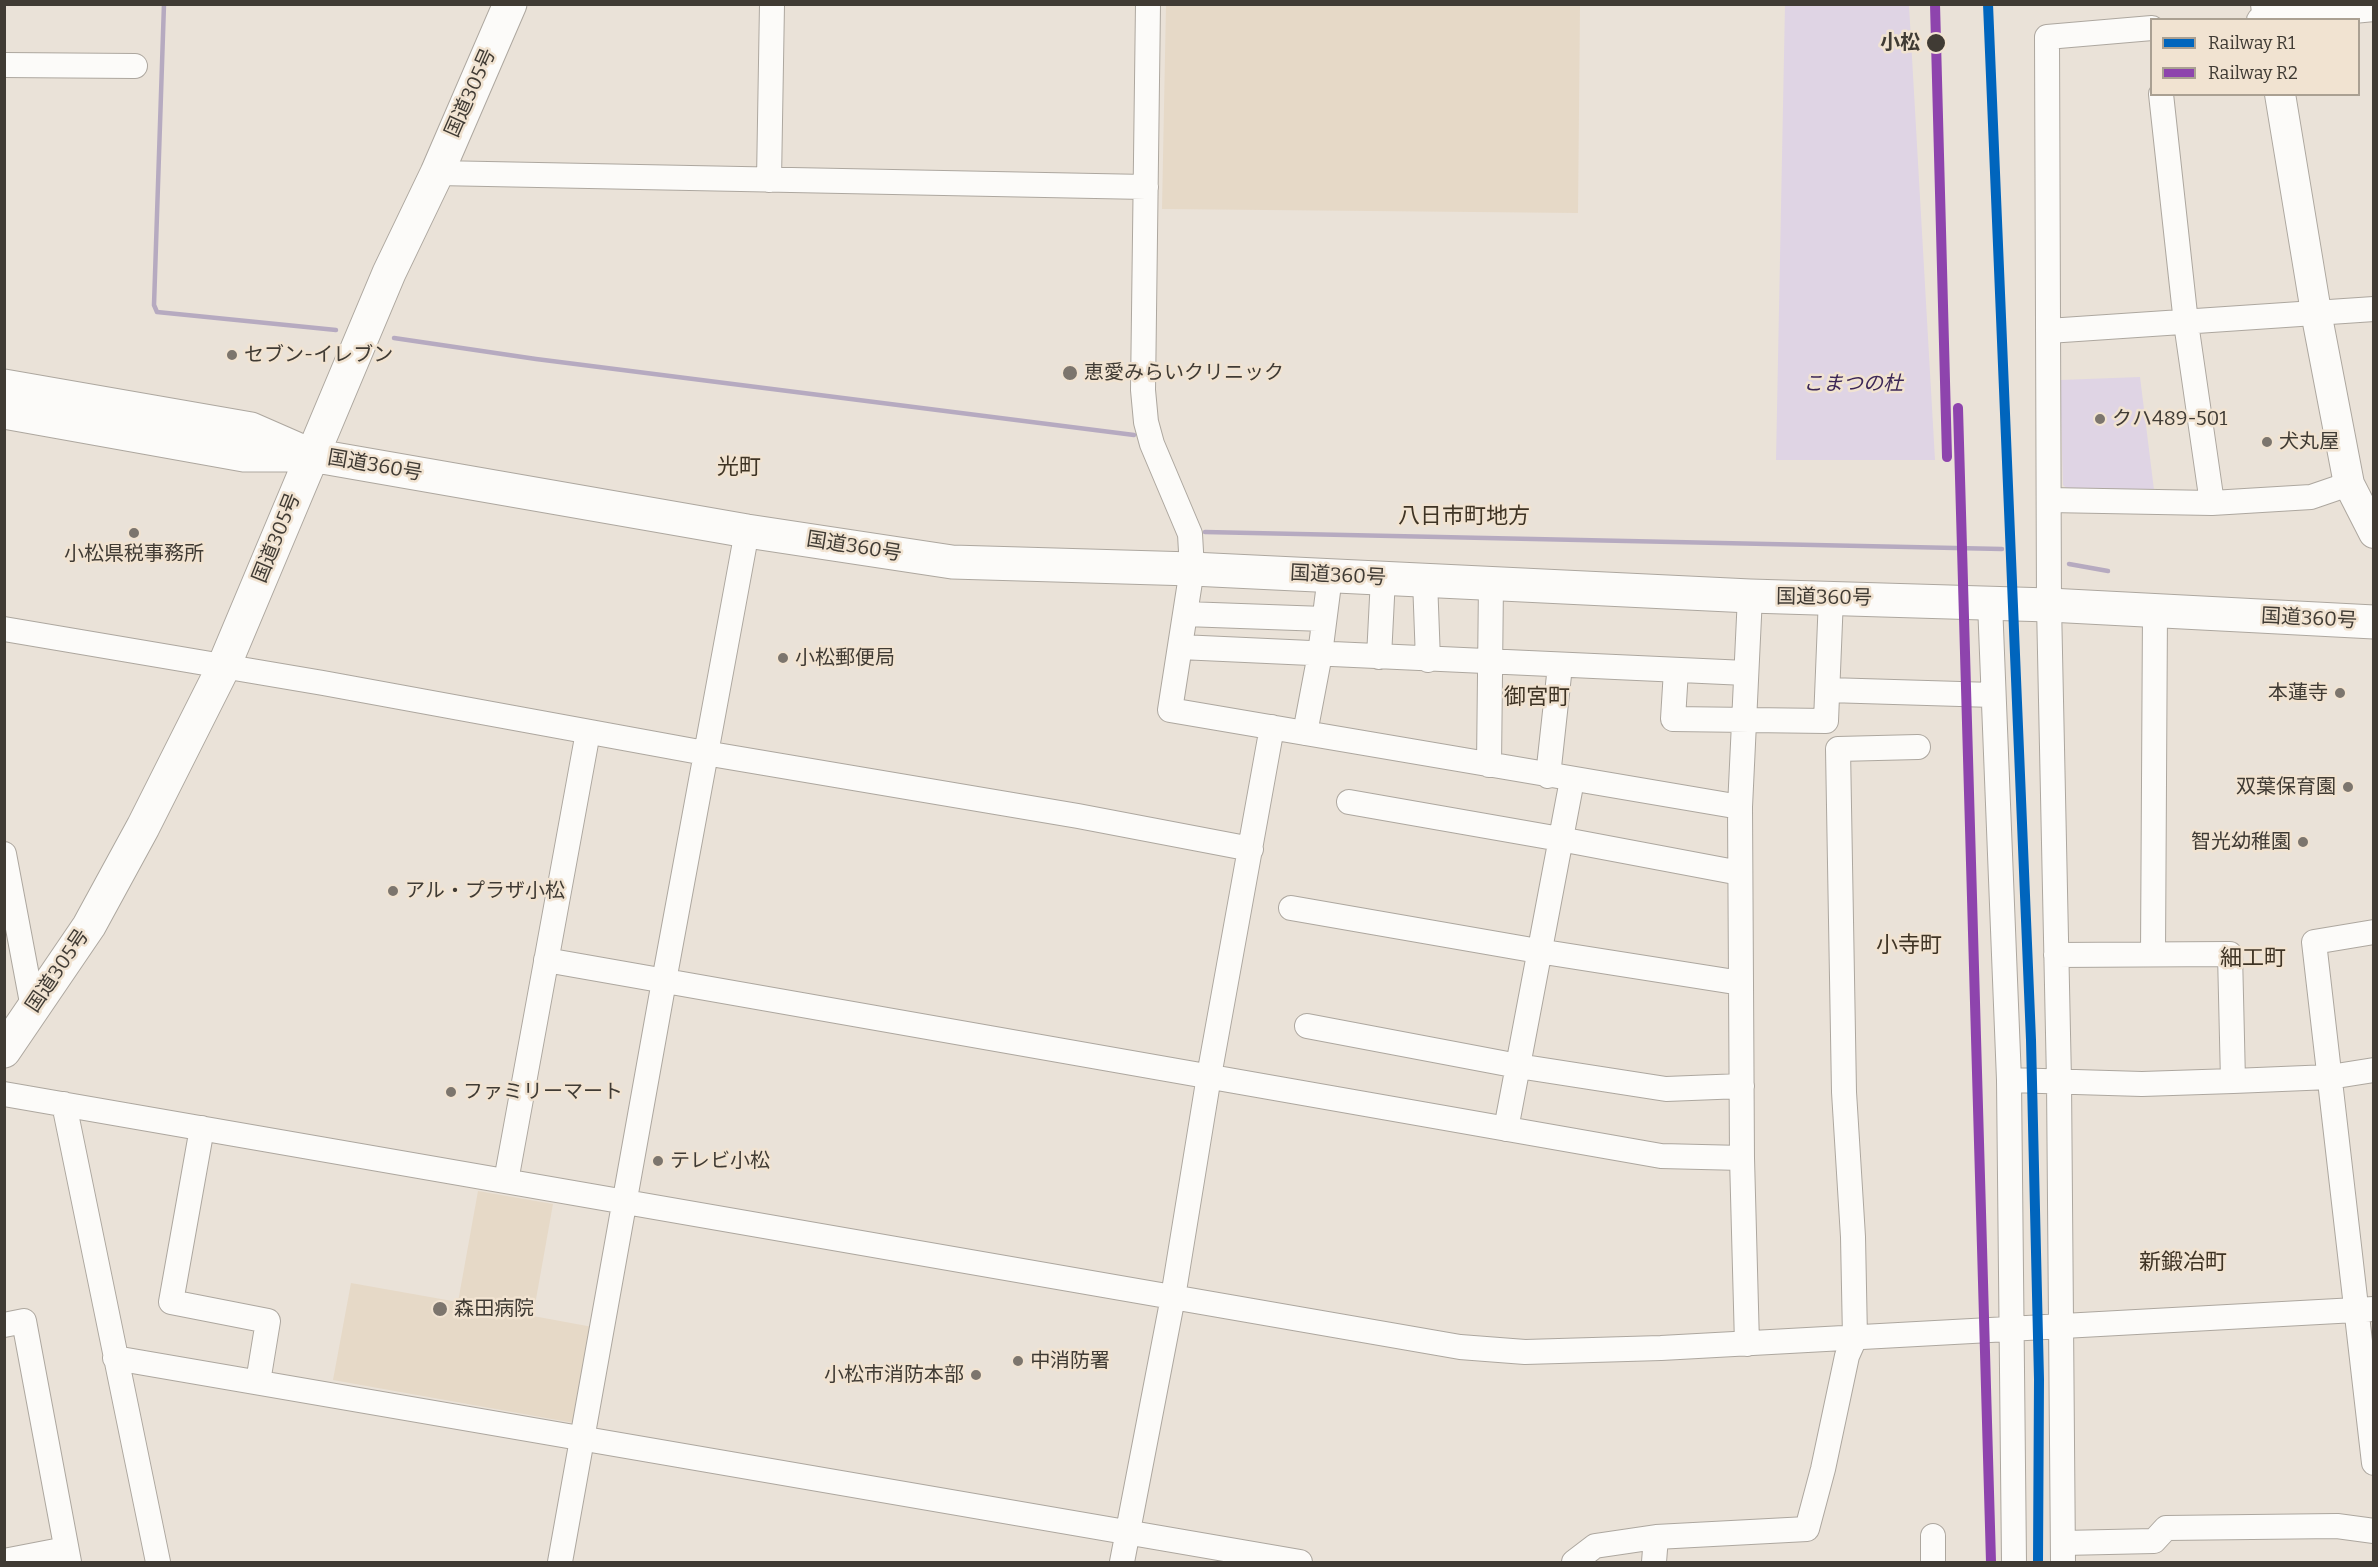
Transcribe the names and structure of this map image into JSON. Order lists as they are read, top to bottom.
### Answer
{
  "streets": {
    "highway": ["国道305号", "国道360号"]
  },
  "crossings": [
    ["国道305号", "国道360号"]
  ],
  "districts": [
    "光町",
    "八日市町地方",
    "御宮町",
    "小寺町",
    "細工町",
    "新鍛冶町"
  ],
  "parks": ["こまつの杜"],
  "places": [
    "小松",
    "セブン-イレブン",
    "恵愛みらいクリニック",
    "クハ489-501",
    "犬丸屋",
    "小松県税事務所",
    "小松郵便局",
    "本蓮寺",
    "双葉保育園",
    "智光幼稚園",
    "アル・プラザ小松",
    "ファミリーマート",
    "テレビ小松",
    "森田病院",
    "中消防署",
    "小松市消防本部"
  ],
  "lines": ["rail line R1", "rail line R2"],
  "legend": ["Railway R1", "Railway R2"]
}
